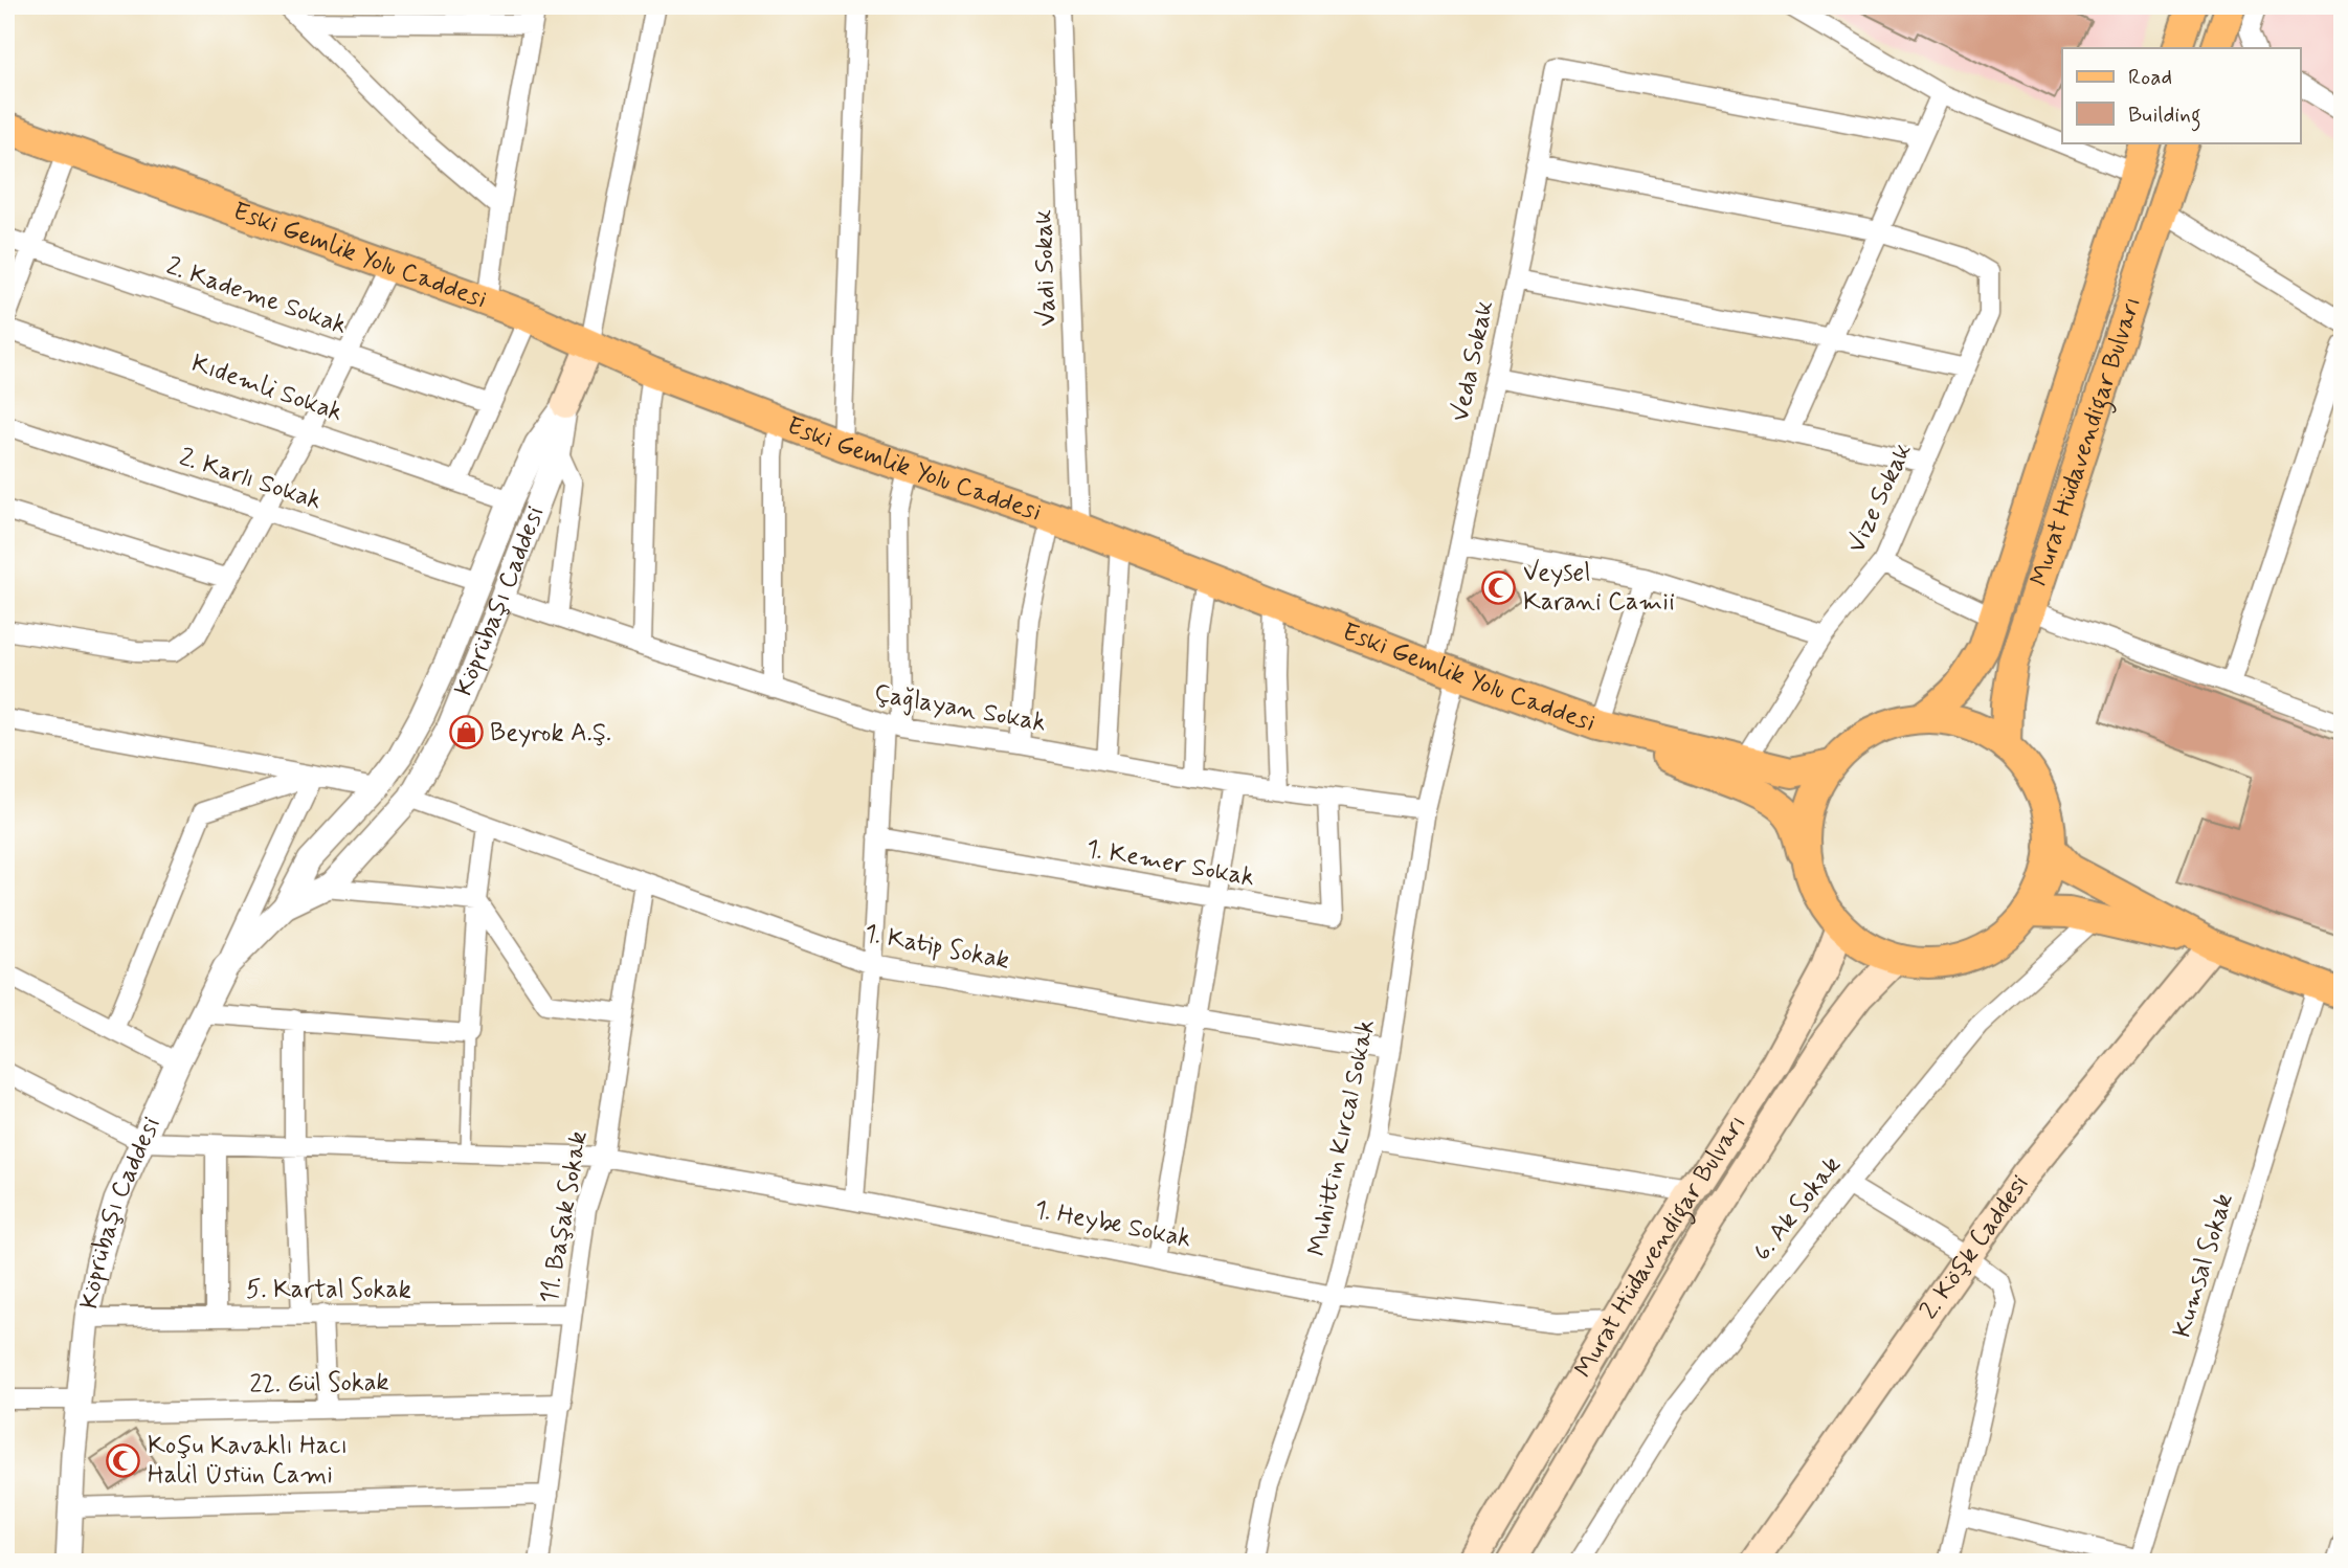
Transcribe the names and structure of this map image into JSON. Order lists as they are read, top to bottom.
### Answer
{
  "streets": {
    "main road": [
      "Eski Gemlik Yolu Caddesi",
      "Murat Hüdavendigar Bulvarı",
      "Köprübaşı Caddesi",
      "2. Köşk Caddesi"
    ],
    "street": [
      "Vadi Sokak",
      "2. Kademe Sokak",
      "Veda Sokak",
      "Kıdemli Sokak",
      "2. Karlı Sokak",
      "Vize Sokak",
      "Çağlayan Sokak",
      "1. Kemer Sokak",
      "1. Katip Sokak",
      "Muhittin Kırcal Sokak",
      "6. Ak Sokak",
      "11. Başak Sokak",
      "1. Heybe Sokak",
      "Kumsal Sokak",
      "5. Kartal Sokak",
      "22. Gül Sokak"
    ]
  },
  "crossings": [
    ["Eski Gemlik Yolu Caddesi", "Vadi Sokak"],
    ["Eski Gemlik Yolu Caddesi", "Veda Sokak"],
    ["Eski Gemlik Yolu Caddesi", "Murat Hüdavendigar Bulvarı"],
    ["Eski Gemlik Yolu Caddesi", "Vize Sokak"],
    ["Eski Gemlik Yolu Caddesi", "Köprübaşı Caddesi"],
    ["Eski Gemlik Yolu Caddesi", "Muhittin Kırcal Sokak"],
    ["Veda Sokak", "Muhittin Kırcal Sokak"],
    ["Kıdemli Sokak", "Köprübaşı Caddesi"],
    ["Murat Hüdavendigar Bulvarı", "1. Heybe Sokak"],
    ["2. Karlı Sokak", "Köprübaşı Caddesi"],
    ["Köprübaşı Caddesi", "Çağlayan Sokak"],
    ["Köprübaşı Caddesi", "1. Katip Sokak"],
    ["Köprübaşı Caddesi", "1. Heybe Sokak"],
    ["Köprübaşı Caddesi", "5. Kartal Sokak"],
    ["Köprübaşı Caddesi", "22. Gül Sokak"],
    ["Çağlayan Sokak", "1. Kemer Sokak"],
    ["Çağlayan Sokak", "Muhittin Kırcal Sokak"],
    ["1. Katip Sokak", "Muhittin Kırcal Sokak"],
    ["1. Katip Sokak", "11. Başak Sokak"],
    ["Muhittin Kırcal Sokak", "1. Heybe Sokak"],
    ["11. Başak Sokak", "1. Heybe Sokak"],
    ["11. Başak Sokak", "5. Kartal Sokak"],
    ["11. Başak Sokak", "22. Gül Sokak"]
  ],
  "places": {
    "mosque": ["Veysel Karani Camii", "Koşu Kavaklı Hacı Halil Üstün Cami"],
    "shop": ["Beyrok A.Ş."]
  },
  "legend": ["Road", "Building"]
}
